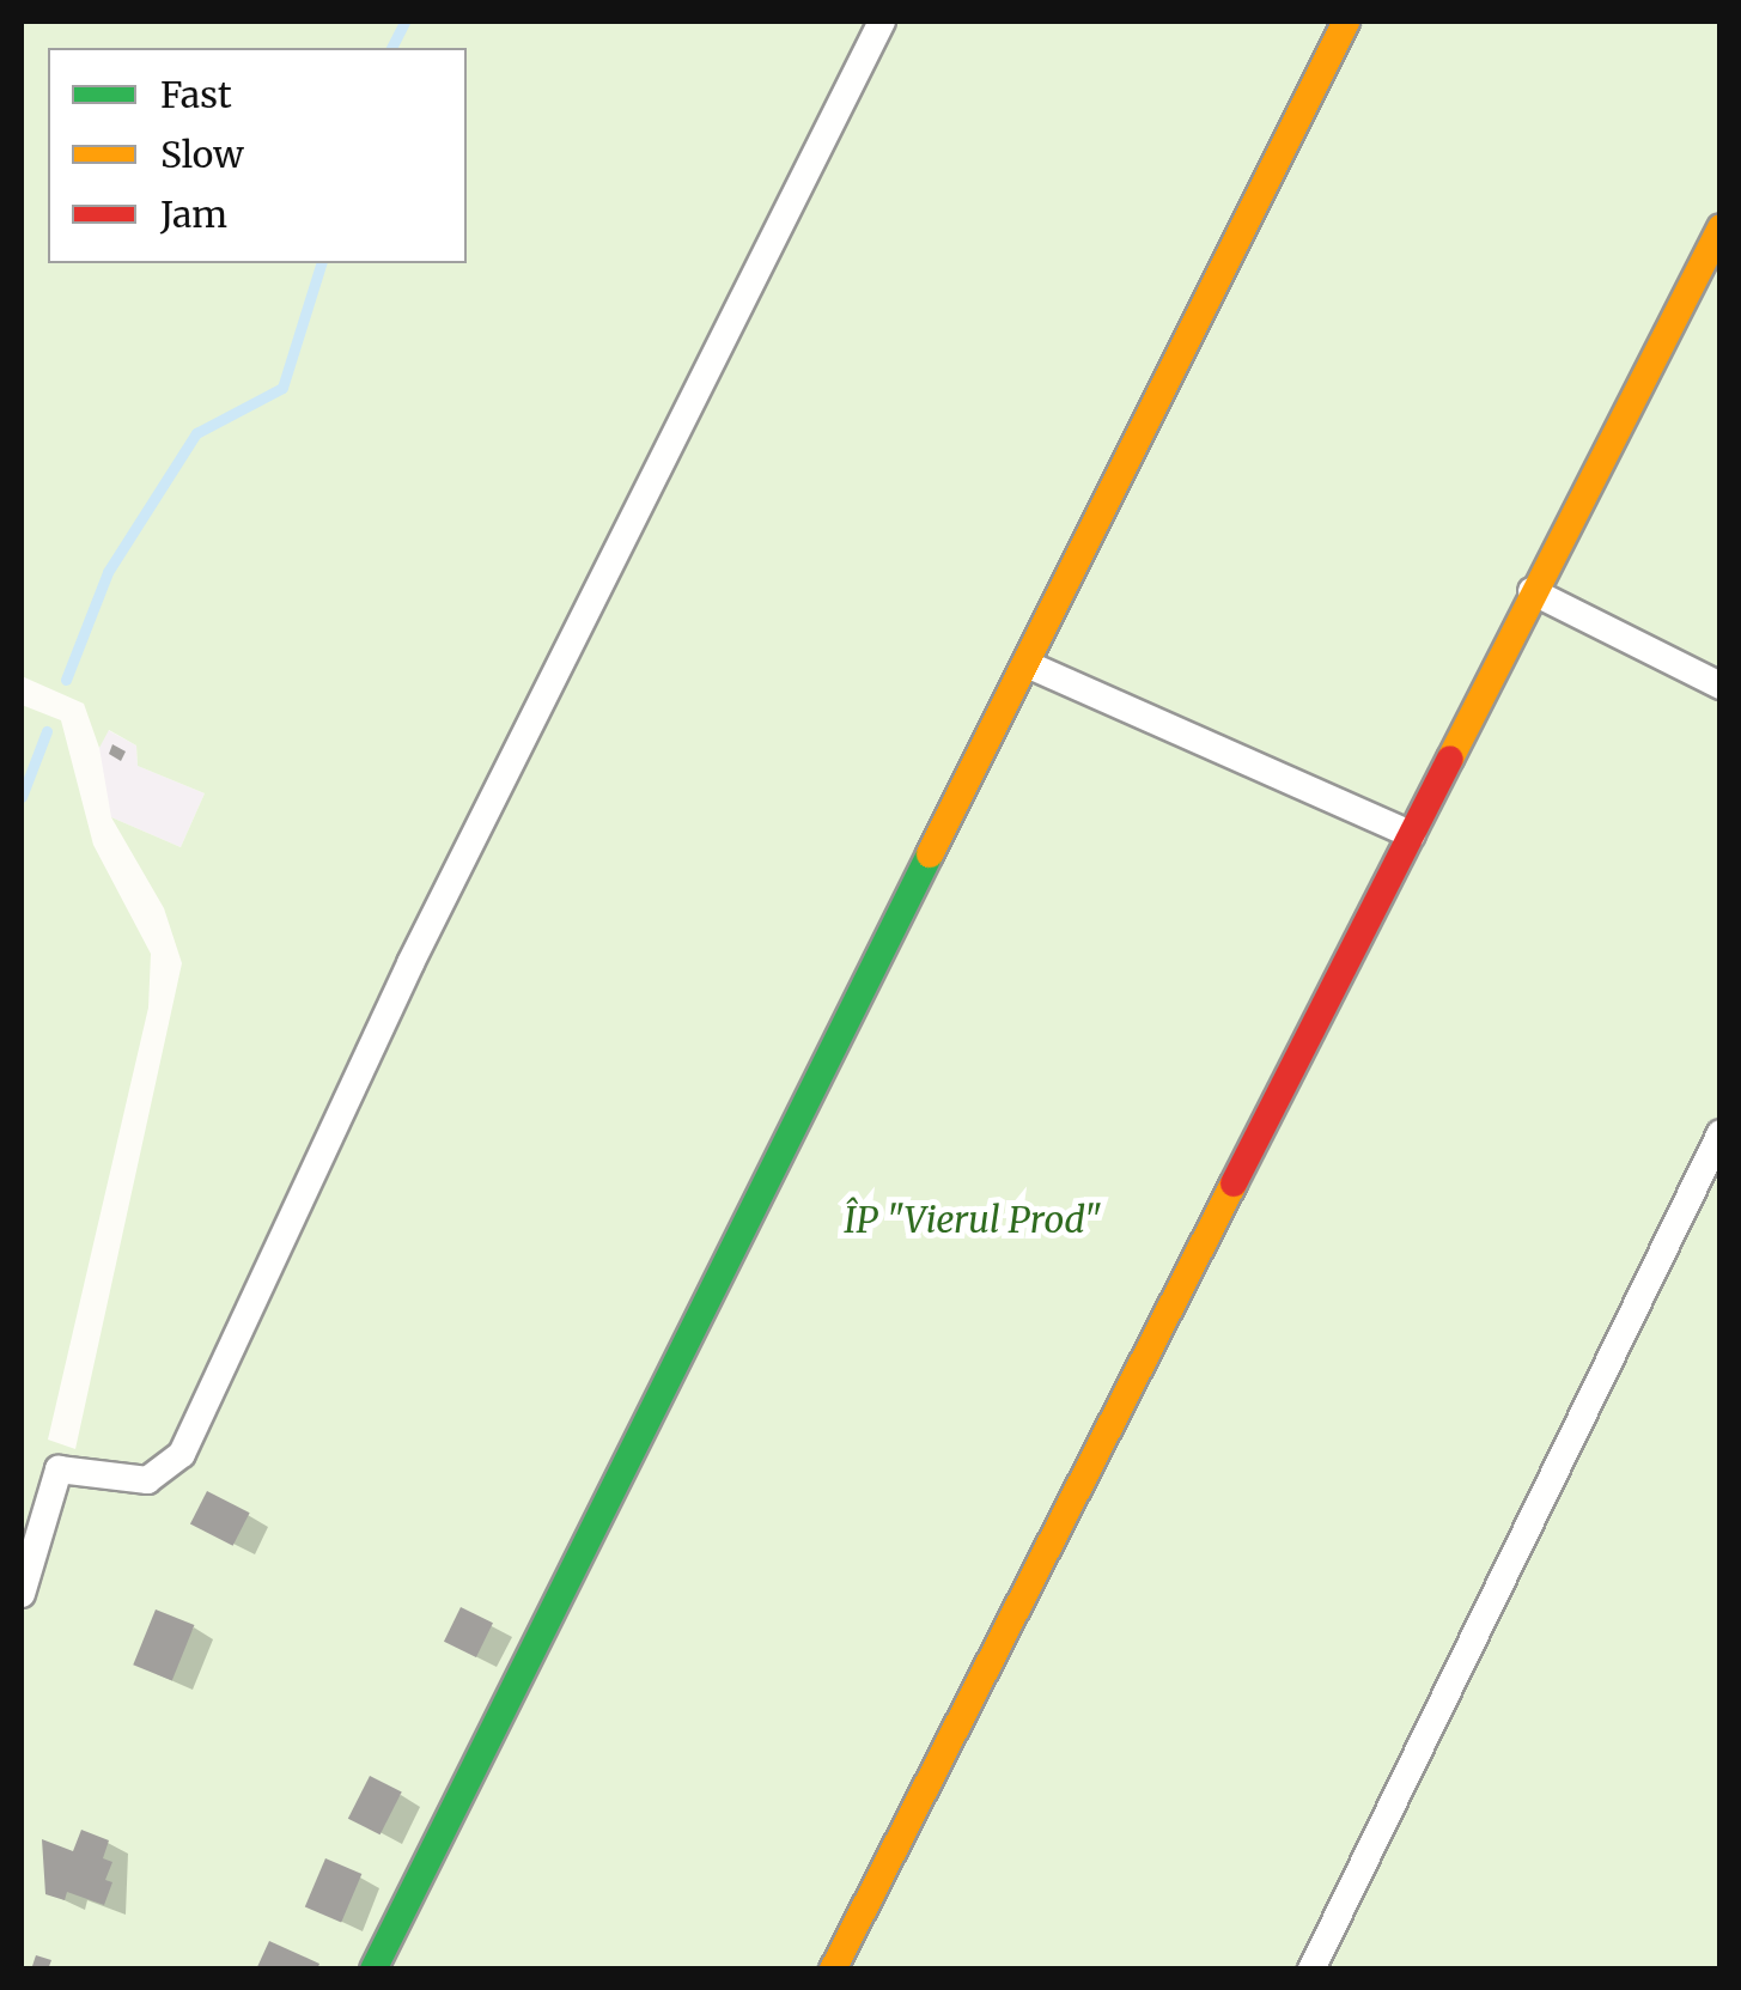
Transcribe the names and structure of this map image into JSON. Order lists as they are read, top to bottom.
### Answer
{
  "parks": ["ÎP \"Vierul Prod\""],
  "legend": ["Fast", "Slow", "Jam"]
}
